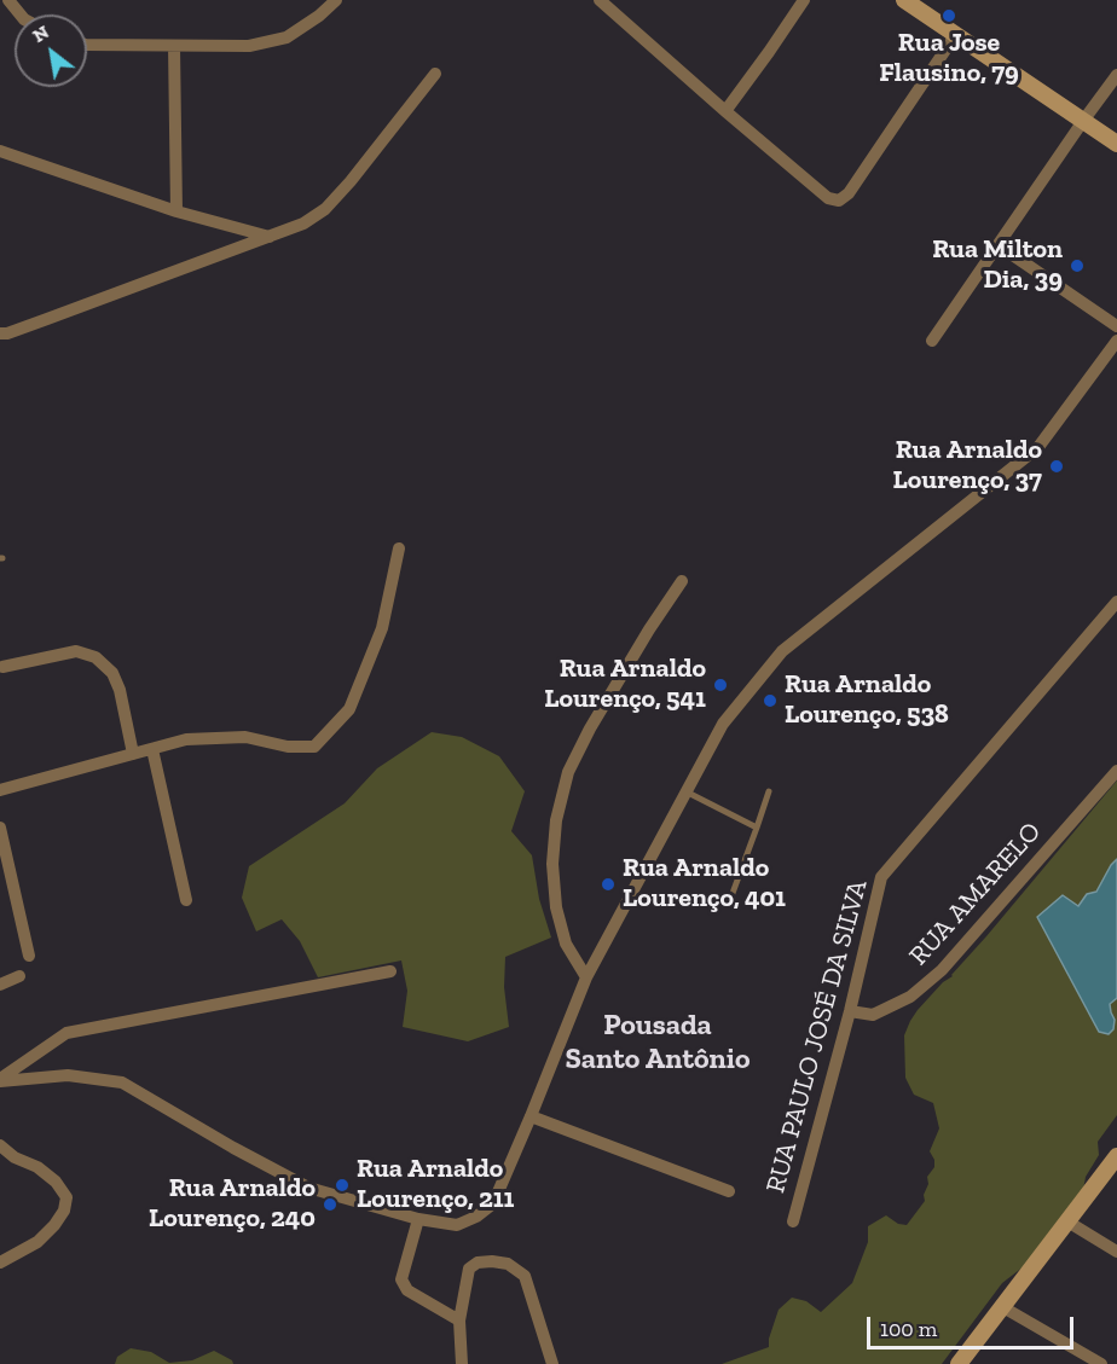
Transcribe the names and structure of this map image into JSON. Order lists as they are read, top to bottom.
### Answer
{
  "streets": {
    "street": ["RUA AMARELO", "RUA PAULO JOSÉ DA SILVA"]
  },
  "crossings": [
    ["RUA AMARELO", "RUA PAULO JOSÉ DA SILVA"]
  ],
  "districts": ["Pousada Santo Antônio"],
  "places": [
    "Rua Jose Flausino, 79",
    "Rua Milton Dia, 39",
    "Rua Arnaldo Lourenço, 37",
    "Rua Arnaldo Lourenço, 541",
    "Rua Arnaldo Lourenço, 538",
    "Rua Arnaldo Lourenço, 401",
    "Rua Arnaldo Lourenço, 211",
    "Rua Arnaldo Lourenço, 240"
  ],
  "scale_bar": "100 m",
  "north": "top left"
}
